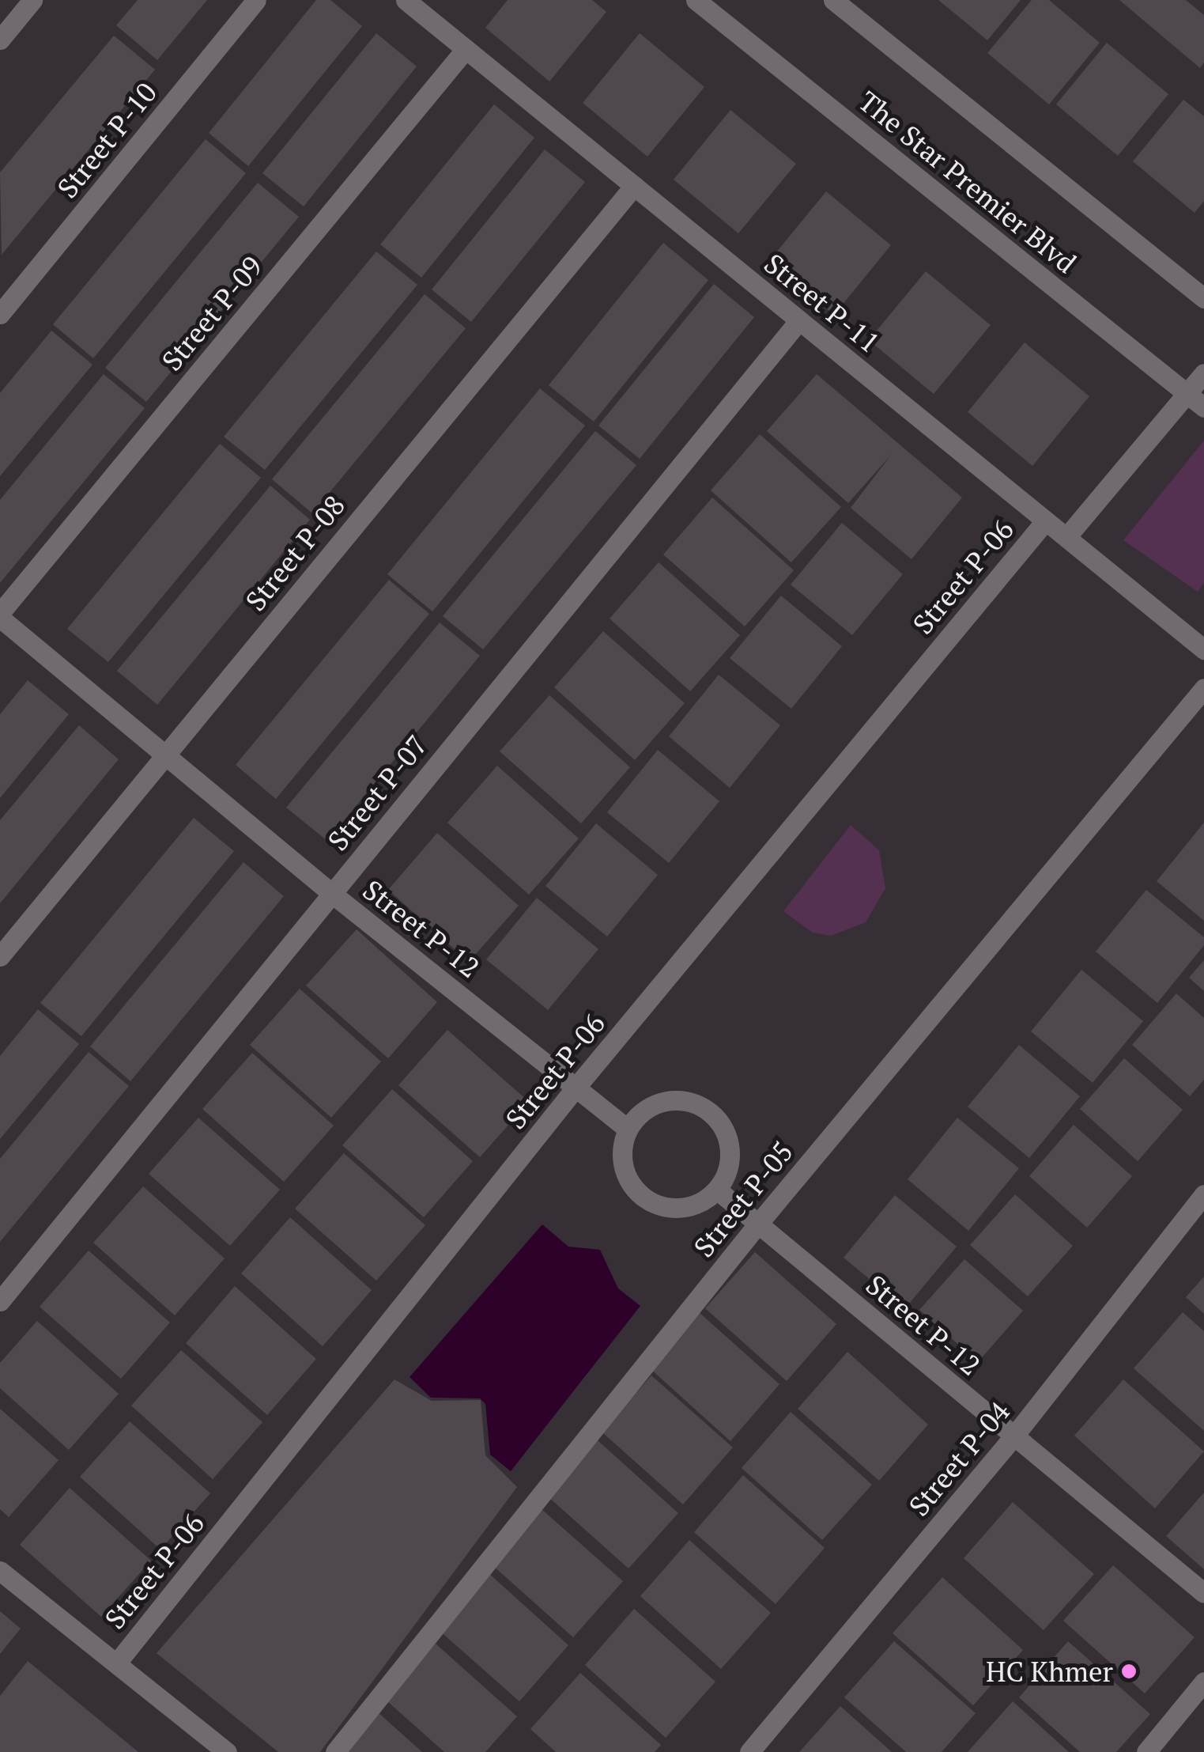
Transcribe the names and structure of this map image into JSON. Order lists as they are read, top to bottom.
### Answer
{
  "streets": {
    "street": [
      "Street P-10",
      "The Star Premier Blvd",
      "Street P-11",
      "Street P-09",
      "Street P-08",
      "Street P-06",
      "Street P-07",
      "Street P-12",
      "Street P-05",
      "Street P-04"
    ]
  },
  "crossings": [
    ["Street P-11", "Street P-09"],
    ["Street P-11", "Street P-08"],
    ["Street P-11", "Street P-06"],
    ["Street P-11", "Street P-07"],
    ["Street P-09", "Street P-12"],
    ["Street P-08", "Street P-12"],
    ["Street P-06", "Street P-12"],
    ["Street P-07", "Street P-12"],
    ["Street P-12", "Street P-05"],
    ["Street P-12", "Street P-04"]
  ],
  "places": ["HC Khmer"]
}
